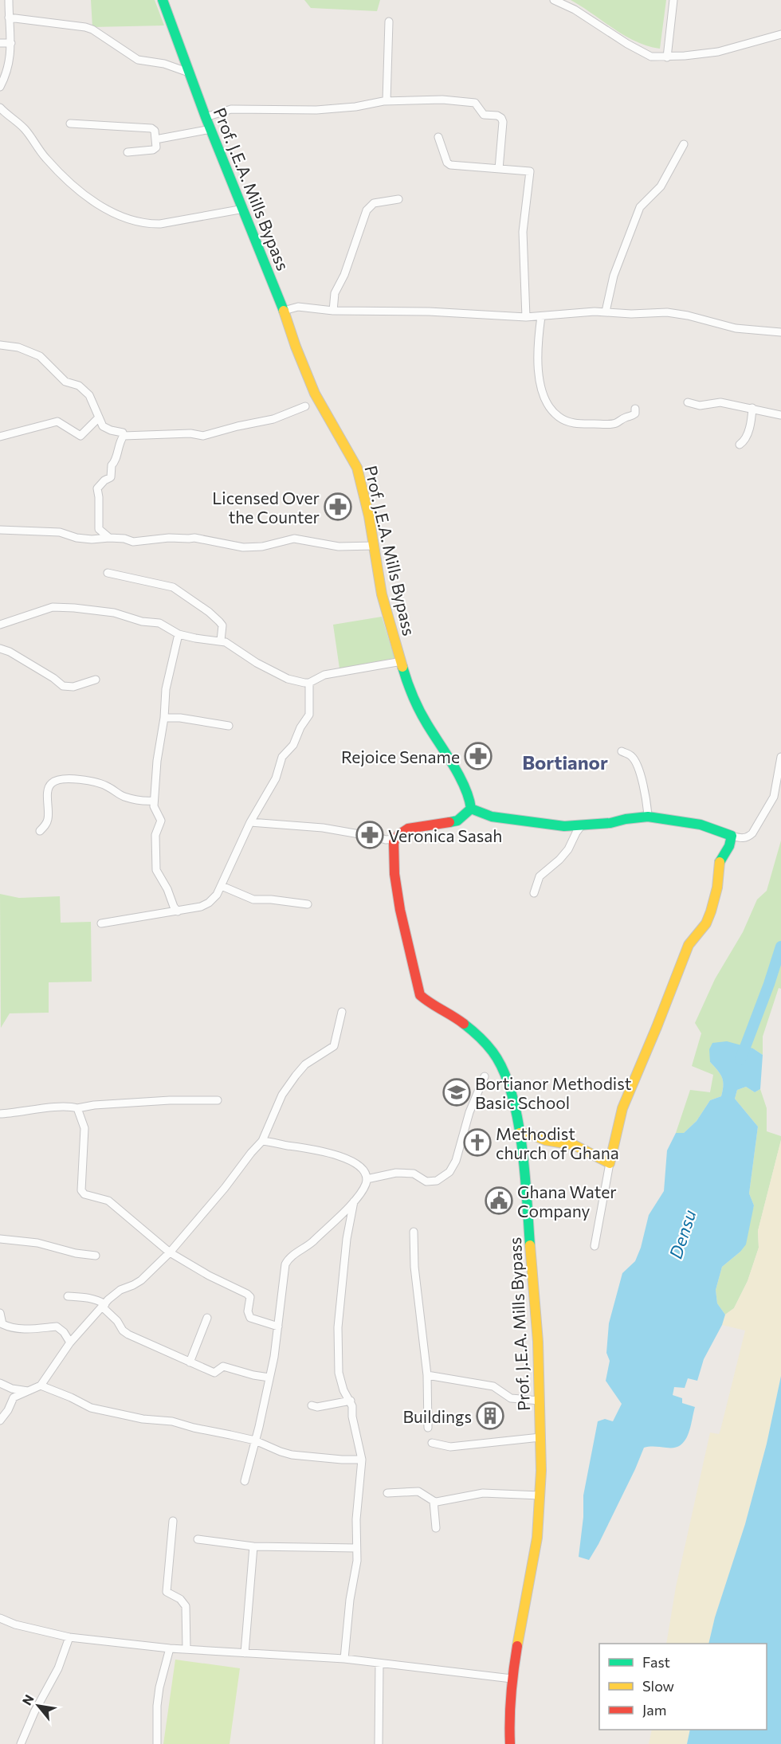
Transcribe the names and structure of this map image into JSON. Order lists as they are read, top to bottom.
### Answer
{
  "streets": {
    "street": ["Prof. J.E.A. Mills Bypass"]
  },
  "districts": ["Bortianor"],
  "water": ["Densu"],
  "places": {
    "pharmacy": ["Licensed Over the Counter", "Rejoice Sename", "Veronica Sasah"],
    "school or university": ["Bortianor Methodist Basic School"],
    "church": ["Methodist church of Ghana"],
    "public building": ["Ghana Water Company"],
    "building": ["Buildings"]
  },
  "legend": ["Fast", "Slow", "Jam"],
  "north": "top left"
}
